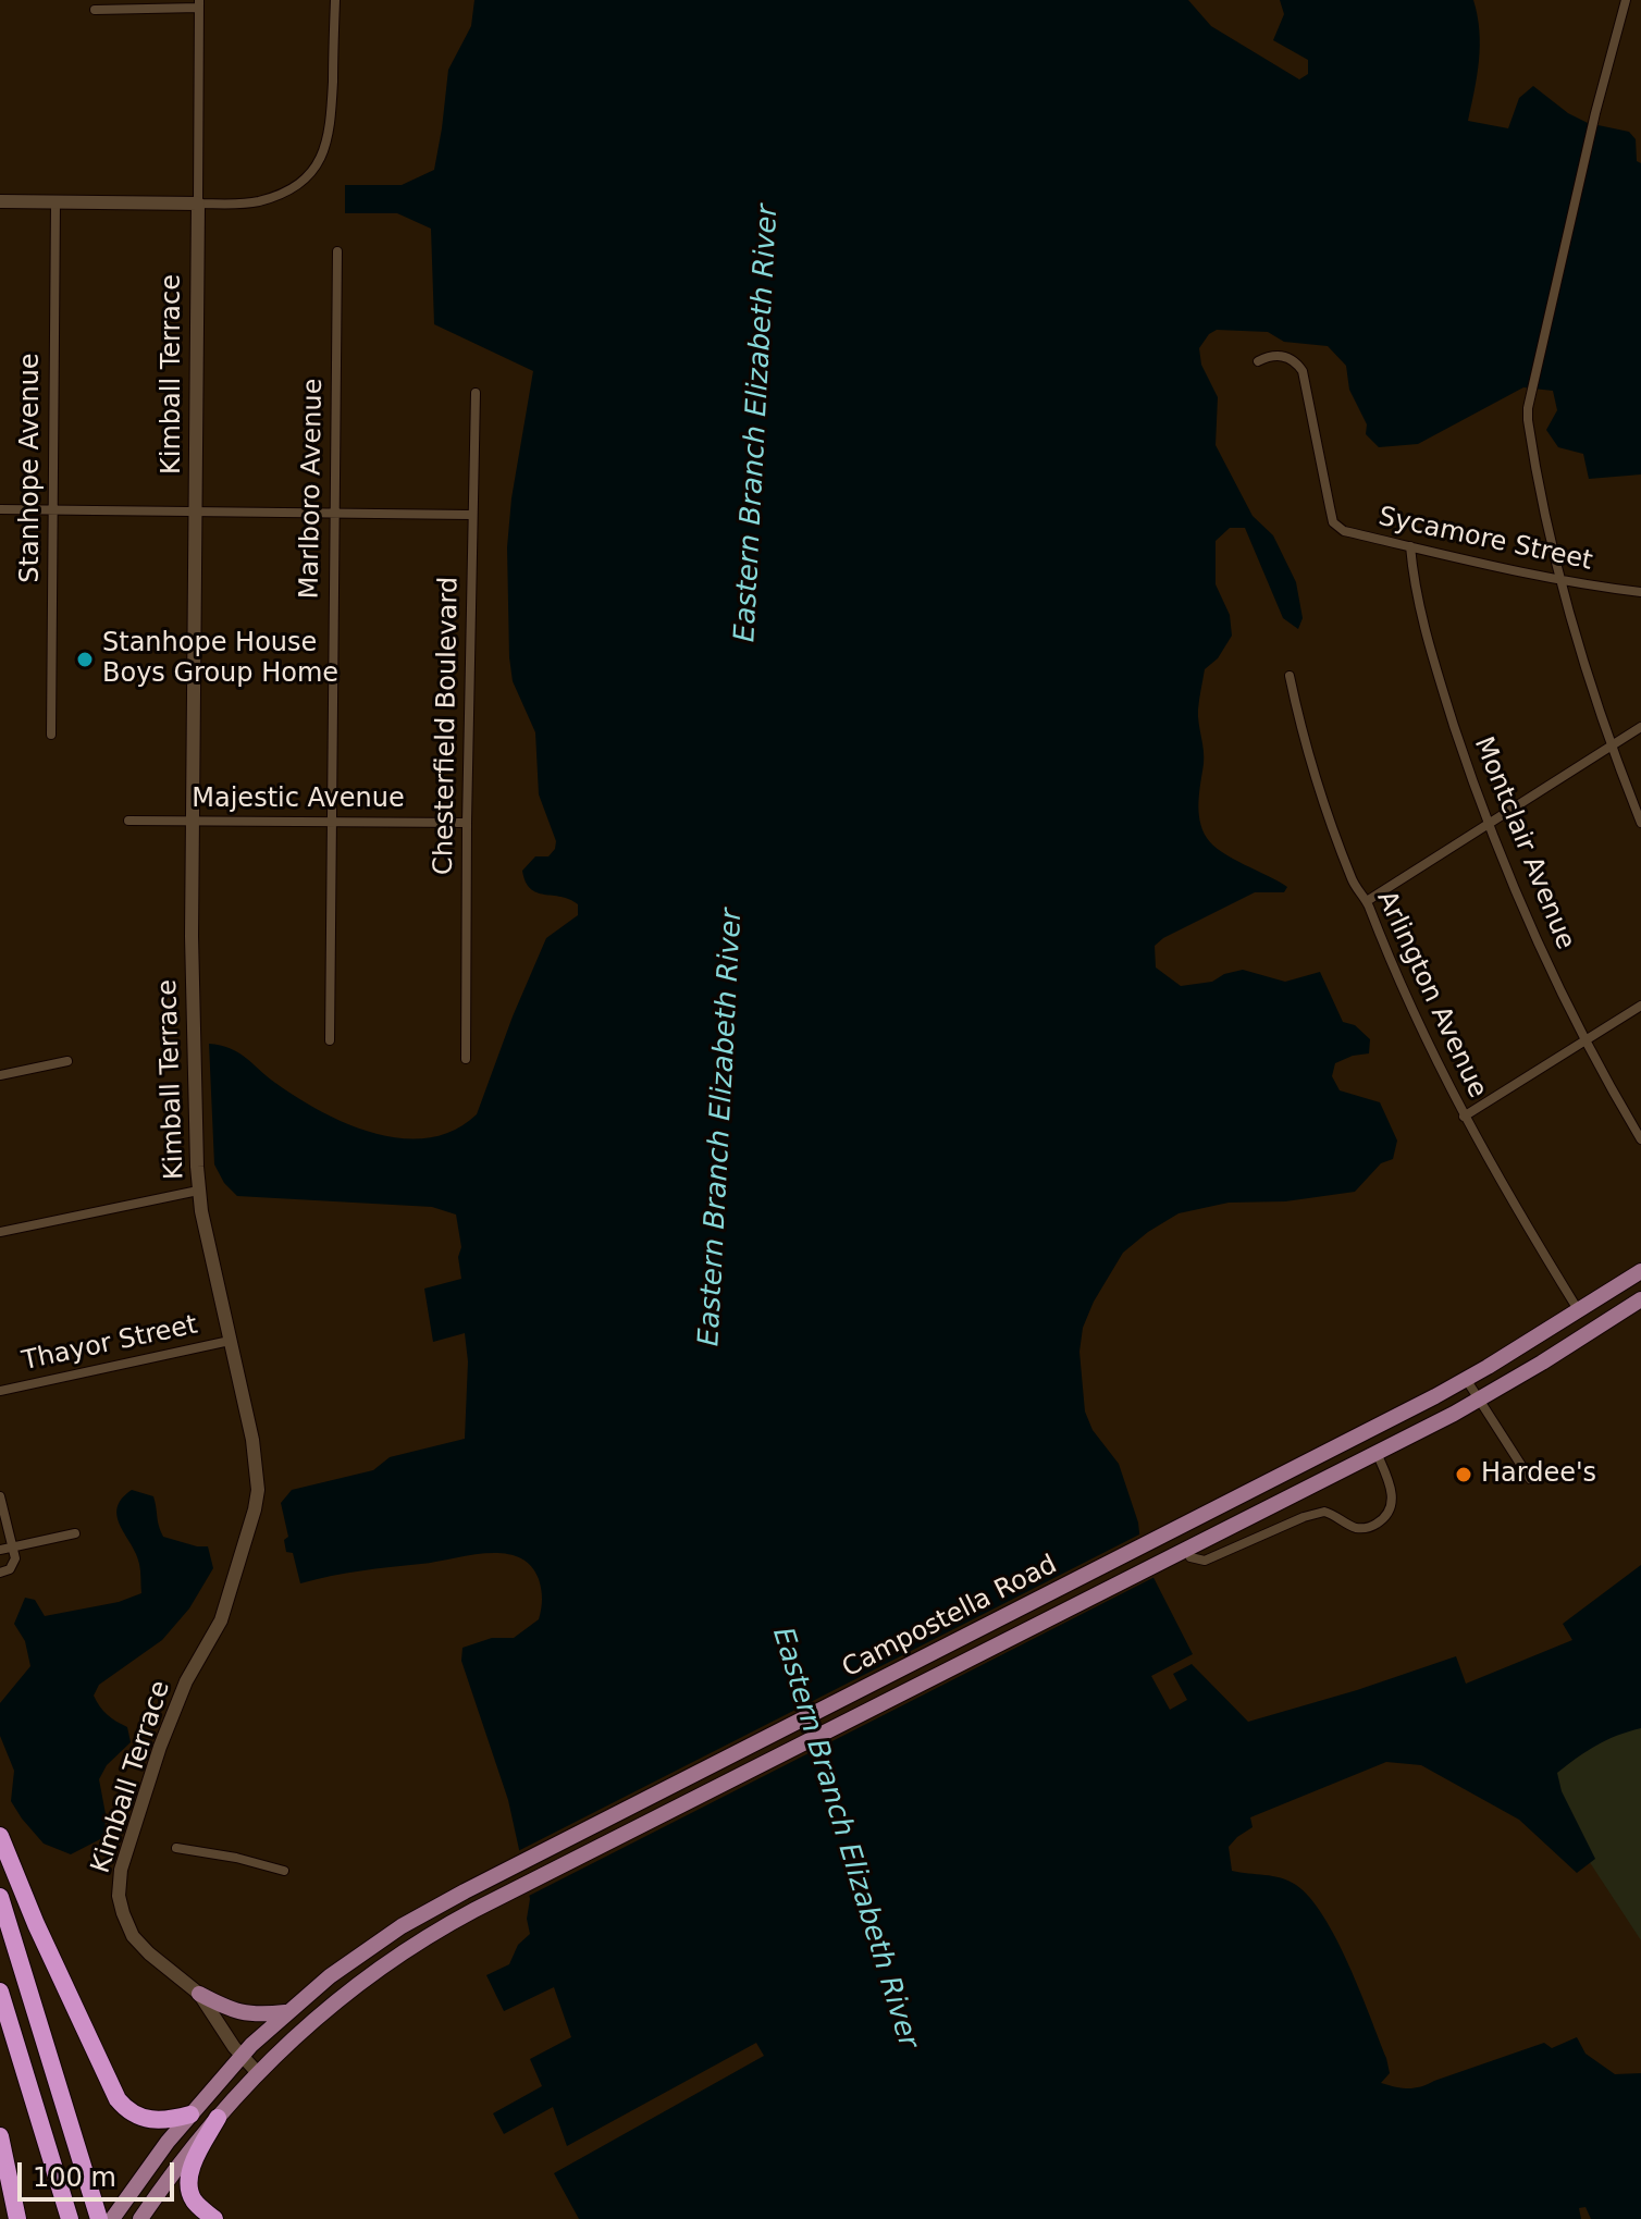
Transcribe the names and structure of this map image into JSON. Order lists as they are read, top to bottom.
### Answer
{
  "streets": {
    "main road": ["Campostella Road"],
    "street": [
      "Kimball Terrace",
      "Stanhope Avenue",
      "Marlboro Avenue",
      "Sycamore Street",
      "Chesterfield Boulevard",
      "Majestic Avenue",
      "Montclair Avenue",
      "Arlington Avenue",
      "Thayor Street"
    ]
  },
  "crossings": [
    ["Kimball Terrace", "Majestic Avenue"],
    ["Kimball Terrace", "Thayor Street"],
    ["Kimball Terrace", "Campostella Road"],
    ["Marlboro Avenue", "Majestic Avenue"],
    ["Sycamore Street", "Montclair Avenue"],
    ["Chesterfield Boulevard", "Majestic Avenue"],
    ["Arlington Avenue", "Campostella Road"]
  ],
  "water": ["Eastern Branch Elizabeth River"],
  "places": ["Stanhope House Boys Group Home", "Hardee's"],
  "scale_bar": "100 m"
}
